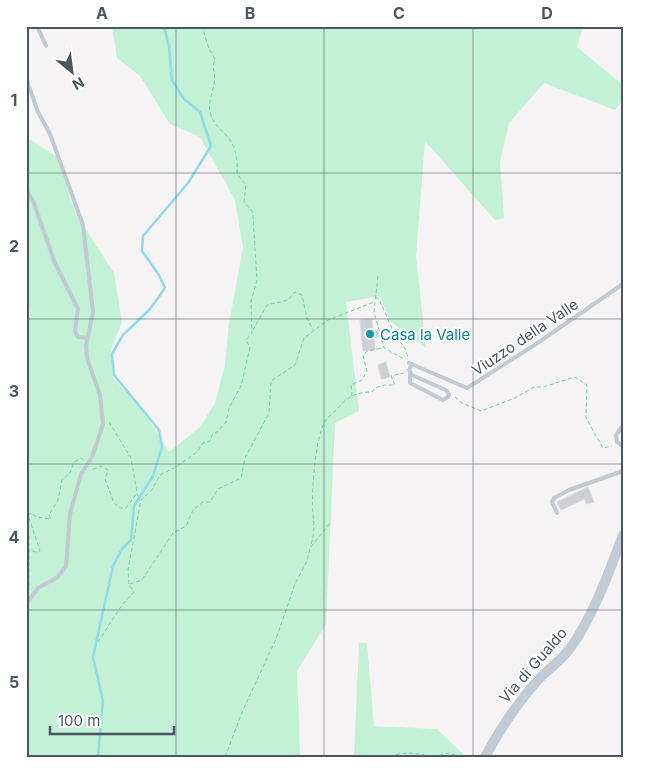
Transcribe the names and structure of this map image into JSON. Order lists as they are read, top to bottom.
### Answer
{
  "streets": {
    "street": ["Via di Gualdo"],
    "lane": ["Viuzzo della Valle"]
  },
  "places": ["Casa la Valle"],
  "scale_bar": "100 m",
  "north": "bottom right",
  "grid": {
    "columns": [
      "A",
      "B",
      "C",
      "D"
    ],
    "rows": [
      "1",
      "2",
      "3",
      "4",
      "5"
    ]
  }
}
